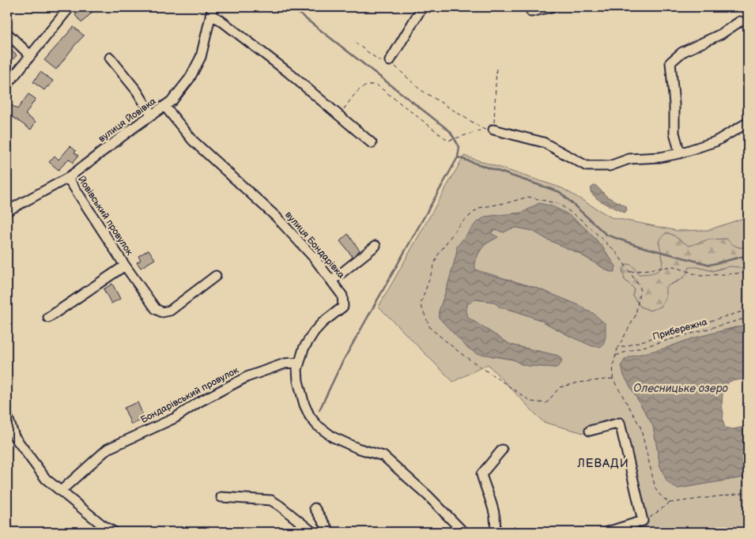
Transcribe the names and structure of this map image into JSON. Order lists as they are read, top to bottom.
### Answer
{
  "streets": {
    "street": [
      "вулиця Йовівка",
      "Йовівський провулок",
      "вулиця Бондарівка",
      "Бондарівський провулок"
    ],
    "path": ["Прибережна"]
  },
  "crossings": [
    ["вулиця Йовівка", "Йовівський провулок"],
    ["вулиця Йовівка", "вулиця Бондарівка"],
    ["вулиця Бондарівка", "Бондарівський провулок"]
  ],
  "districts": ["ЛЕВАДИ"],
  "water": ["Олесницьке озеро"]
}
